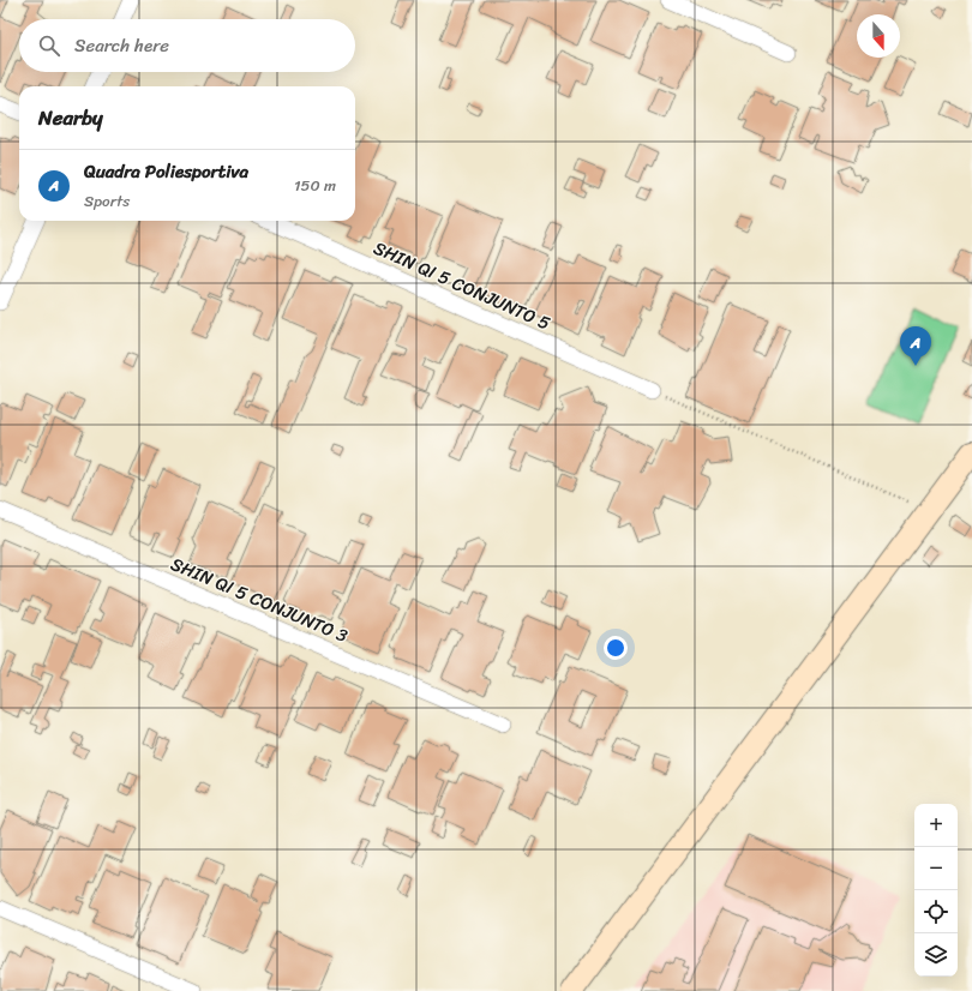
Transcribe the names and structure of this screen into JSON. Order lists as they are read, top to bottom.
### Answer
{
  "streets": {
    "street": ["SHIN QI 5 CONJUNTO 5", "SHIN QI 5 CONJUNTO 3"]
  },
  "north": "bottom",
  "page": {
    "search": "Search here",
    "heading": "Nearby",
    "list": [
      {
        "mark": "A",
        "name": "Quadra Poliesportiva",
        "note": "Sports",
        "value": "150 m"
      }
    ],
    "pins": "A",
    "map_buttons": ["+", "−"]
  }
}
